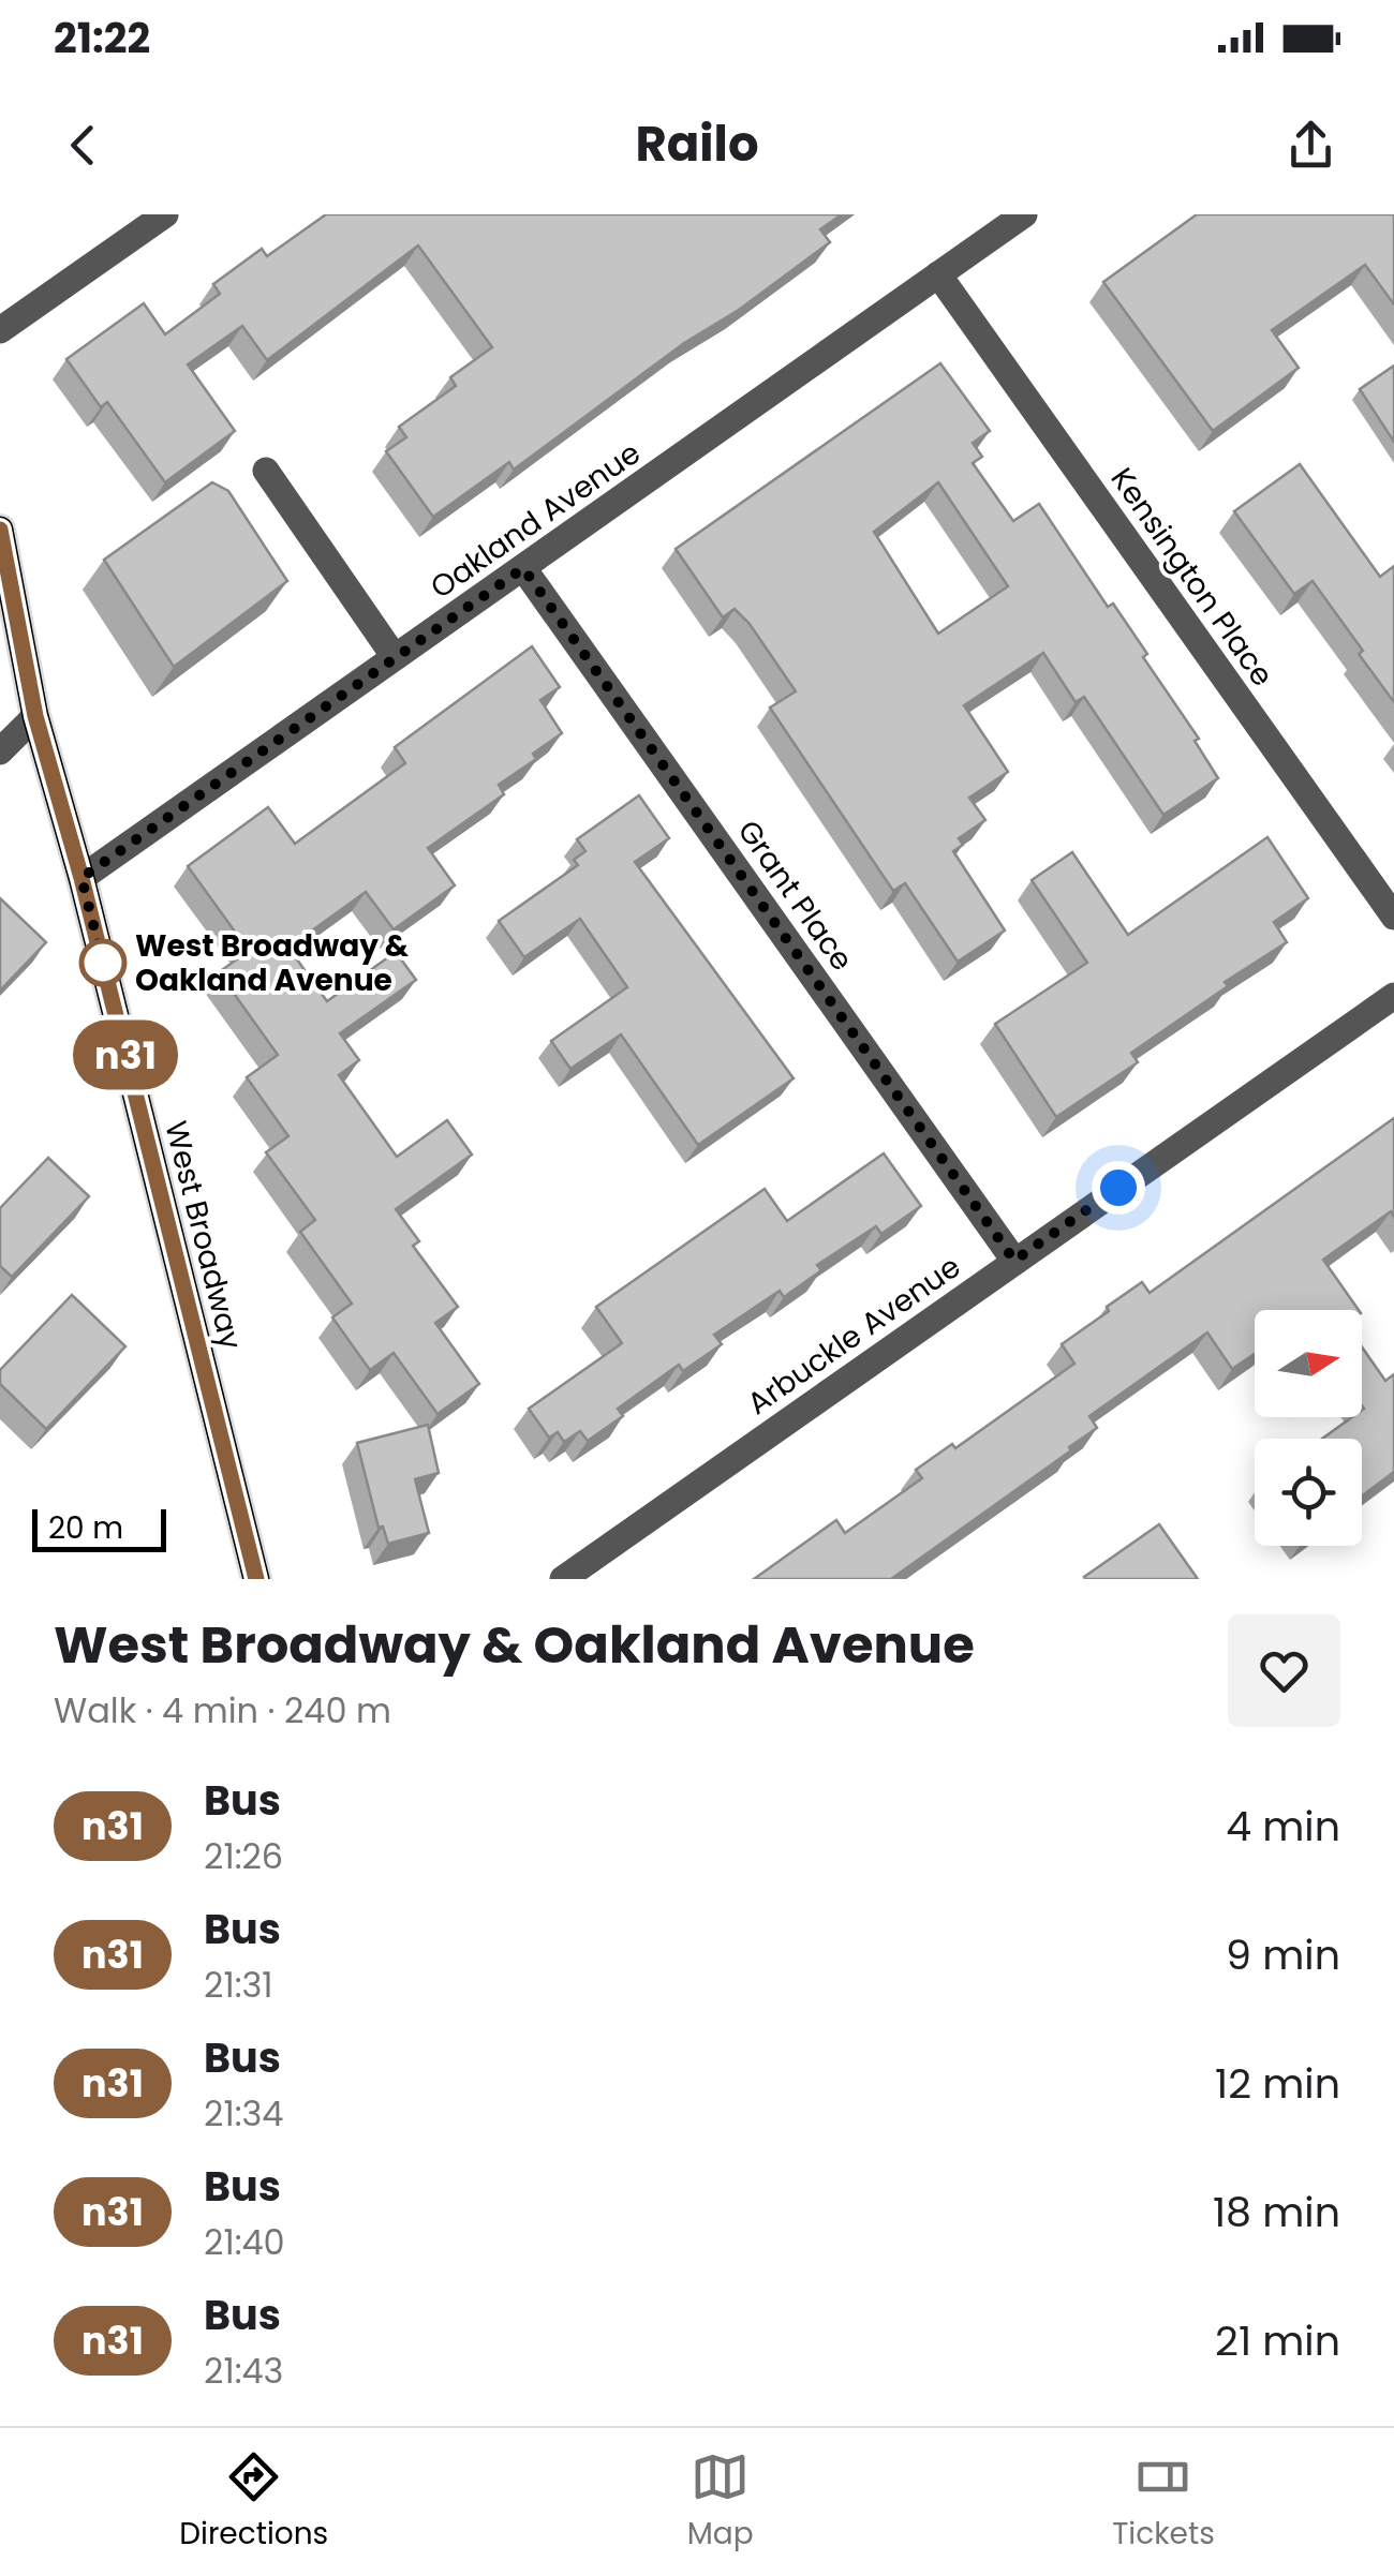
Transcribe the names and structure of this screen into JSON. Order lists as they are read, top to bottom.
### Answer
{
  "streets": {
    "main road": ["West Broadway"],
    "street": [
      "Oakland Avenue",
      "Kensington Place",
      "Grant Place",
      "Arbuckle Avenue"
    ]
  },
  "crossings": [
    ["Oakland Avenue", "Kensington Place"],
    ["Oakland Avenue", "Grant Place"],
    ["Oakland Avenue", "West Broadway"],
    ["Grant Place", "Arbuckle Avenue"]
  ],
  "places": ["West Broadway & Oakland Avenue"],
  "lines": ["bus line n31"],
  "scale_bar": "20 m",
  "north": "right",
  "page": {
    "status": "21:22",
    "header": "Railo",
    "on_map": "n31",
    "scale": "20 m",
    "heading": ["West Broadway & Oakland Avenue", "Walk · 4 min · 240 m"],
    "list": [
      {
        "mark": "n31",
        "name": "Bus",
        "note": "21:26",
        "value": "4 min"
      },
      {
        "mark": "n31",
        "name": "Bus",
        "note": "21:31",
        "value": "9 min"
      },
      {
        "mark": "n31",
        "name": "Bus",
        "note": "21:34",
        "value": "12 min"
      },
      {
        "mark": "n31",
        "name": "Bus",
        "note": "21:40",
        "value": "18 min"
      },
      {
        "mark": "n31",
        "name": "Bus",
        "note": "21:43",
        "value": "21 min"
      }
    ],
    "tabs": ["Directions", "Map", "Tickets"]
  }
}
